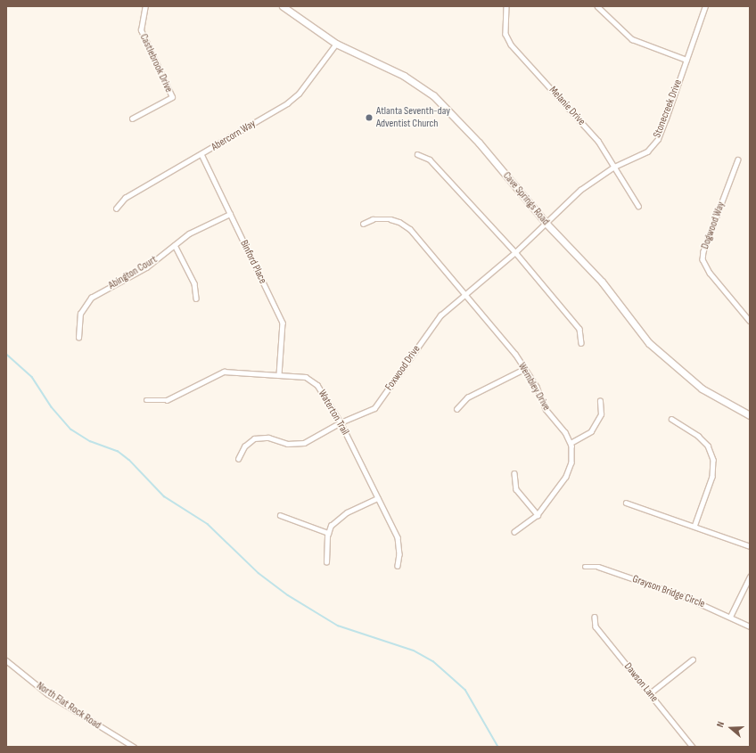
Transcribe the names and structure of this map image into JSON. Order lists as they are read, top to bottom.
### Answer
{
  "streets": {
    "street": [
      "Castlebrook Drive",
      "Melanie Drive",
      "Stonecreek Drive",
      "Abercorn Way",
      "Cave Springs Road",
      "Dogwood Way",
      "Binford Place",
      "Abington Court",
      "Foxwood Drive",
      "Wembley Drive",
      "Waterton Trail",
      "Grayson Bridge Circle",
      "Dawson Lane",
      "North Flat Rock Road"
    ]
  },
  "crossings": [
    ["Melanie Drive", "Stonecreek Drive"],
    ["Stonecreek Drive", "Cave Springs Road"],
    ["Stonecreek Drive", "Foxwood Drive"],
    ["Abercorn Way", "Cave Springs Road"],
    ["Abercorn Way", "Binford Place"],
    ["Cave Springs Road", "Foxwood Drive"],
    ["Binford Place", "Abington Court"],
    ["Binford Place", "Waterton Trail"],
    ["Foxwood Drive", "Wembley Drive"],
    ["Foxwood Drive", "Waterton Trail"]
  ],
  "places": ["Atlanta Seventh-day Adventist Church"],
  "north": "left"
}
